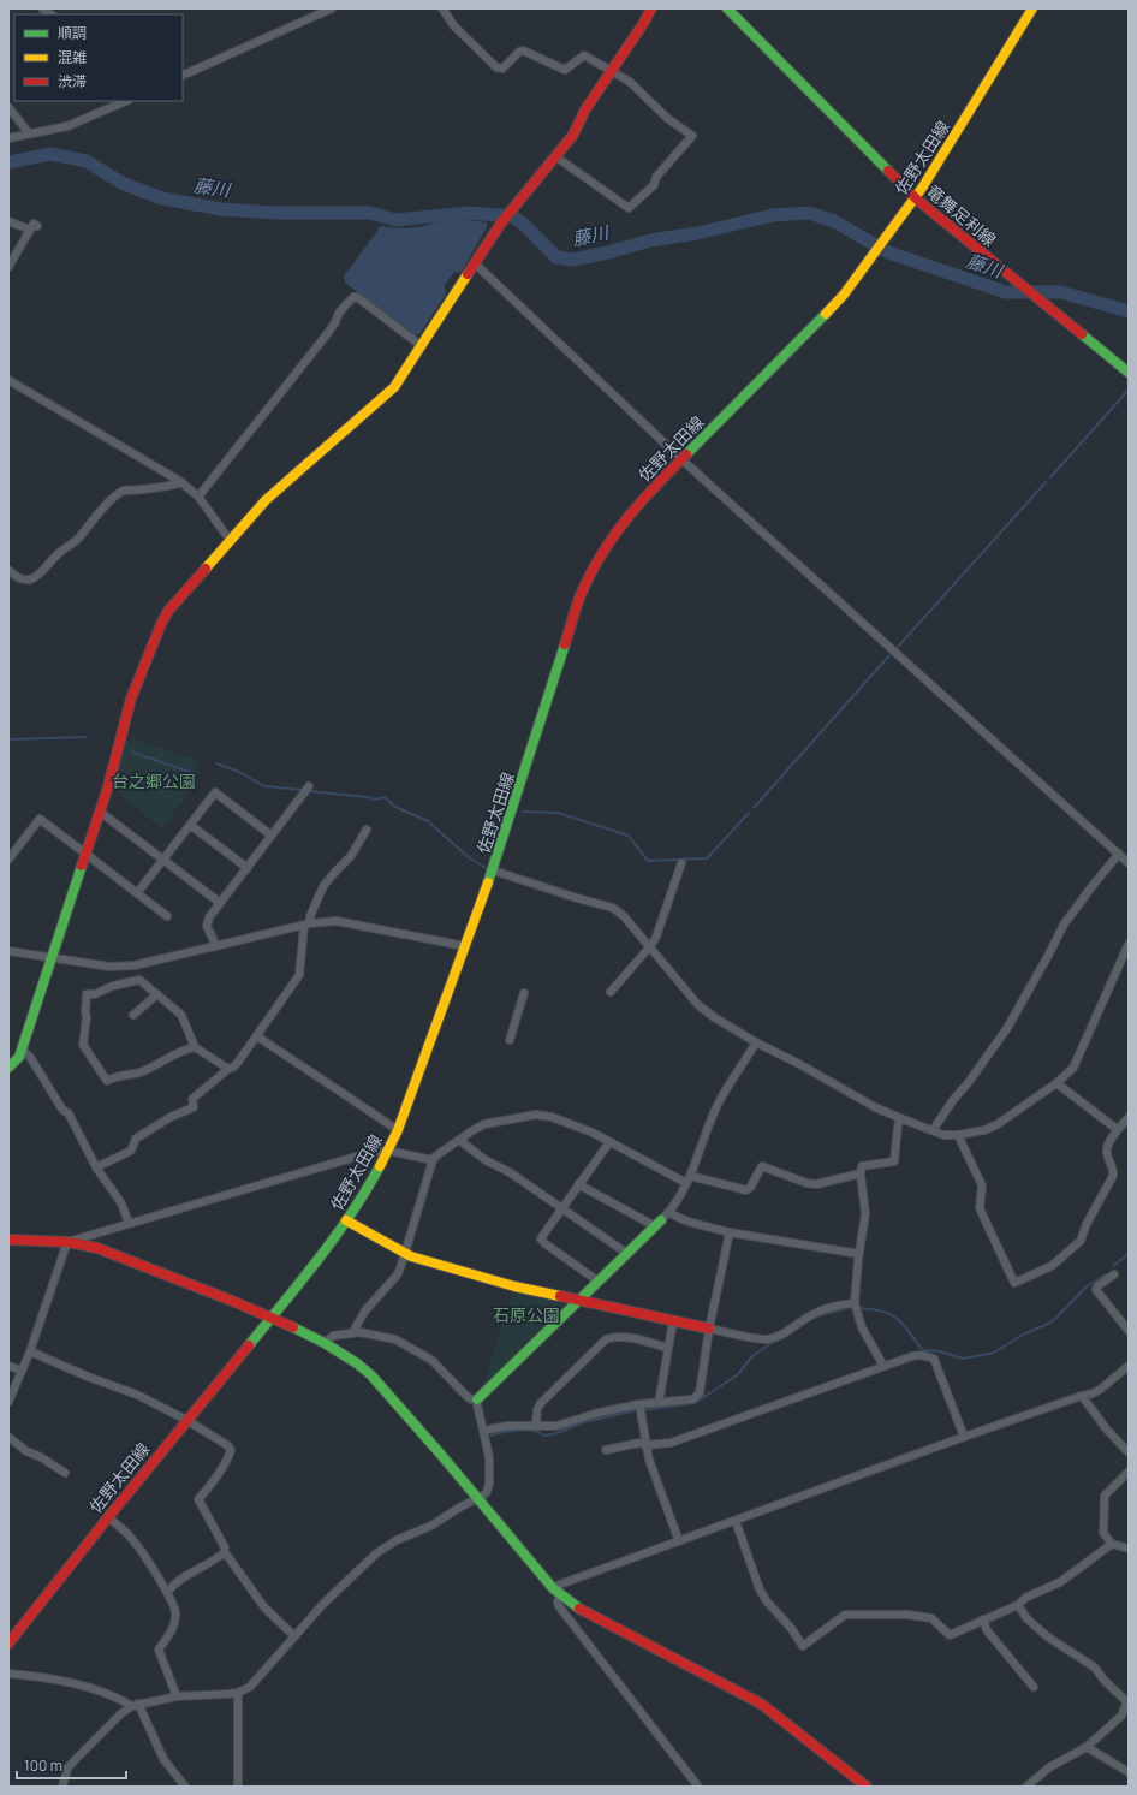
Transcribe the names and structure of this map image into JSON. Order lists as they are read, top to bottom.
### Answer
{
  "streets": {
    "street": ["佐野太田線", "竜舞足利線"]
  },
  "crossings": [
    ["佐野太田線", "竜舞足利線"]
  ],
  "water": ["藤川"],
  "parks": ["台之郷公園", "石原公園"],
  "legend": ["順調", "混雑", "渋滞"],
  "scale_bar": "100 m"
}
